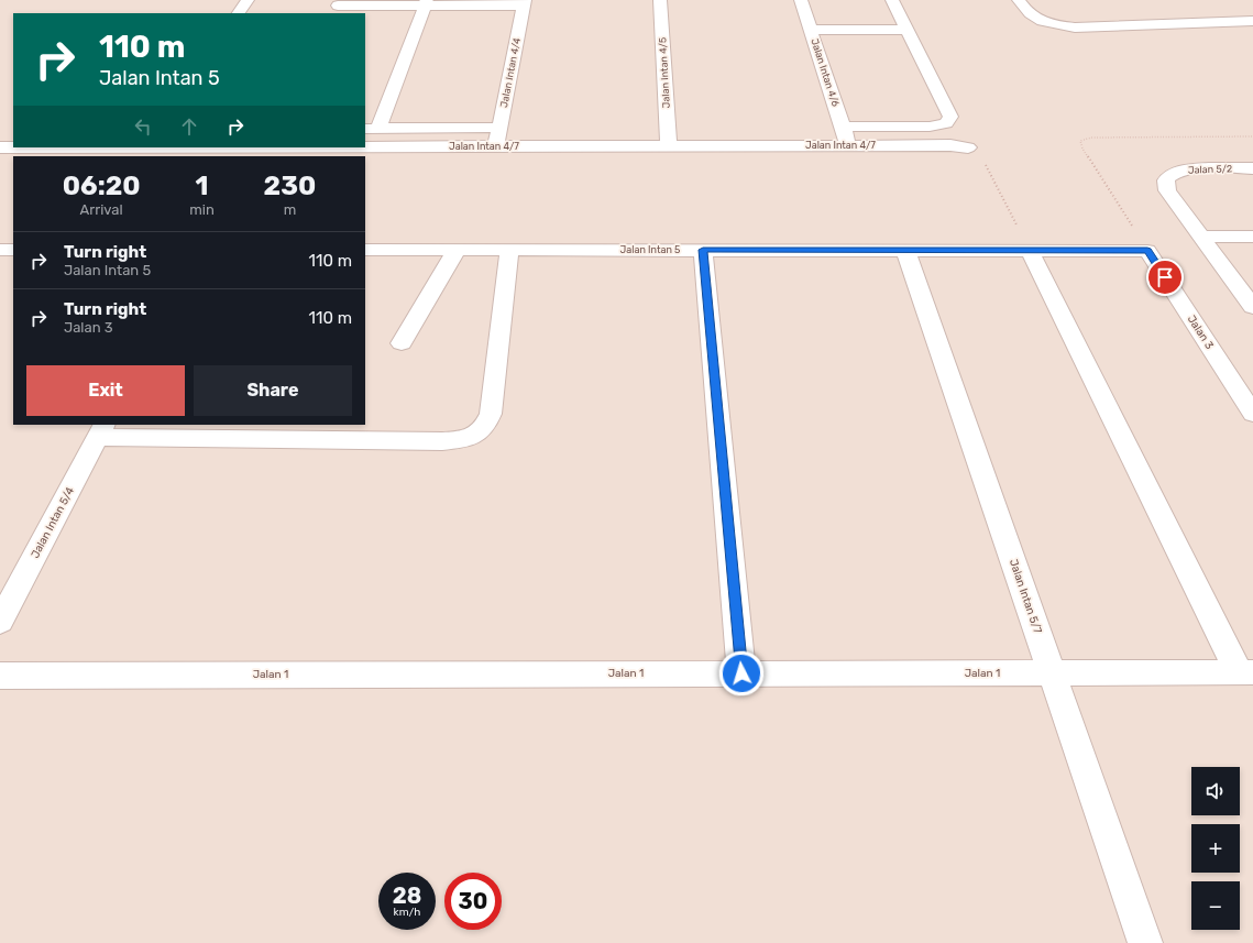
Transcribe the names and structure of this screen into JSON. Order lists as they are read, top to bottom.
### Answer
{
  "streets": {
    "street": [
      "Jalan Intan 4/4",
      "Jalan Intan 4/5",
      "Jalan Intan 4/6",
      "Jalan Intan 4/7",
      "Jalan 5/2",
      "Jalan Intan 5",
      "Jalan 3",
      "Jalan Intan 5/4",
      "Jalan Intan 5/7",
      "Jalan 1"
    ]
  },
  "crossings": [
    ["Jalan Intan 4/4", "Jalan Intan 4/7"],
    ["Jalan Intan 4/5", "Jalan Intan 4/7"],
    ["Jalan Intan 4/6", "Jalan Intan 4/7"],
    ["Jalan Intan 5", "Jalan 3"],
    ["Jalan Intan 5", "Jalan Intan 5/7"],
    ["Jalan Intan 5/7", "Jalan 1"]
  ],
  "page": {
    "turn": ["110 m", "Jalan Intan 5"],
    "eta": [
      "06:20",
      "Arrival",
      "1",
      "min",
      "230",
      "m"
    ],
    "list": [
      {
        "name": "Turn right",
        "note": "Jalan Intan 5",
        "value": "110 m"
      },
      {
        "name": "Turn right",
        "note": "Jalan 3",
        "value": "110 m"
      }
    ],
    "buttons": ["Exit", "Share"],
    "map_buttons": ["+", "−"],
    "speed": "28 km/h",
    "limit": "30"
  }
}
